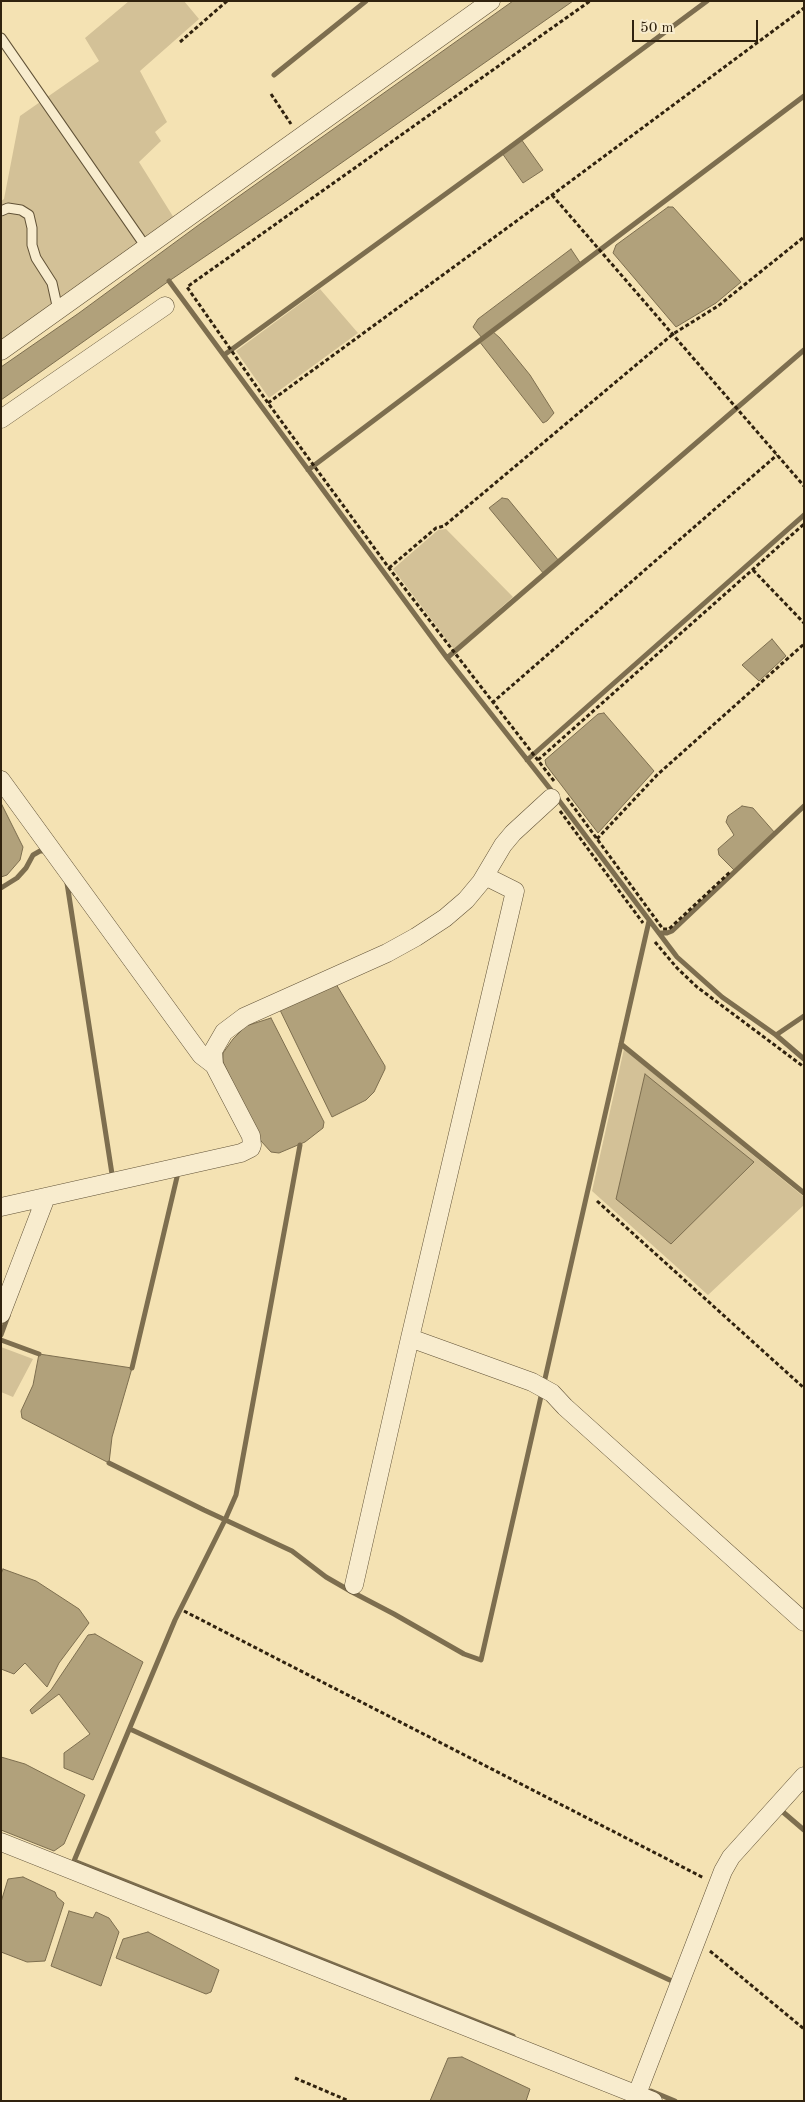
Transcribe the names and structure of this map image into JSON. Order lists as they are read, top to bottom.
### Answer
{
  "scale_bar": "50 m"
}
